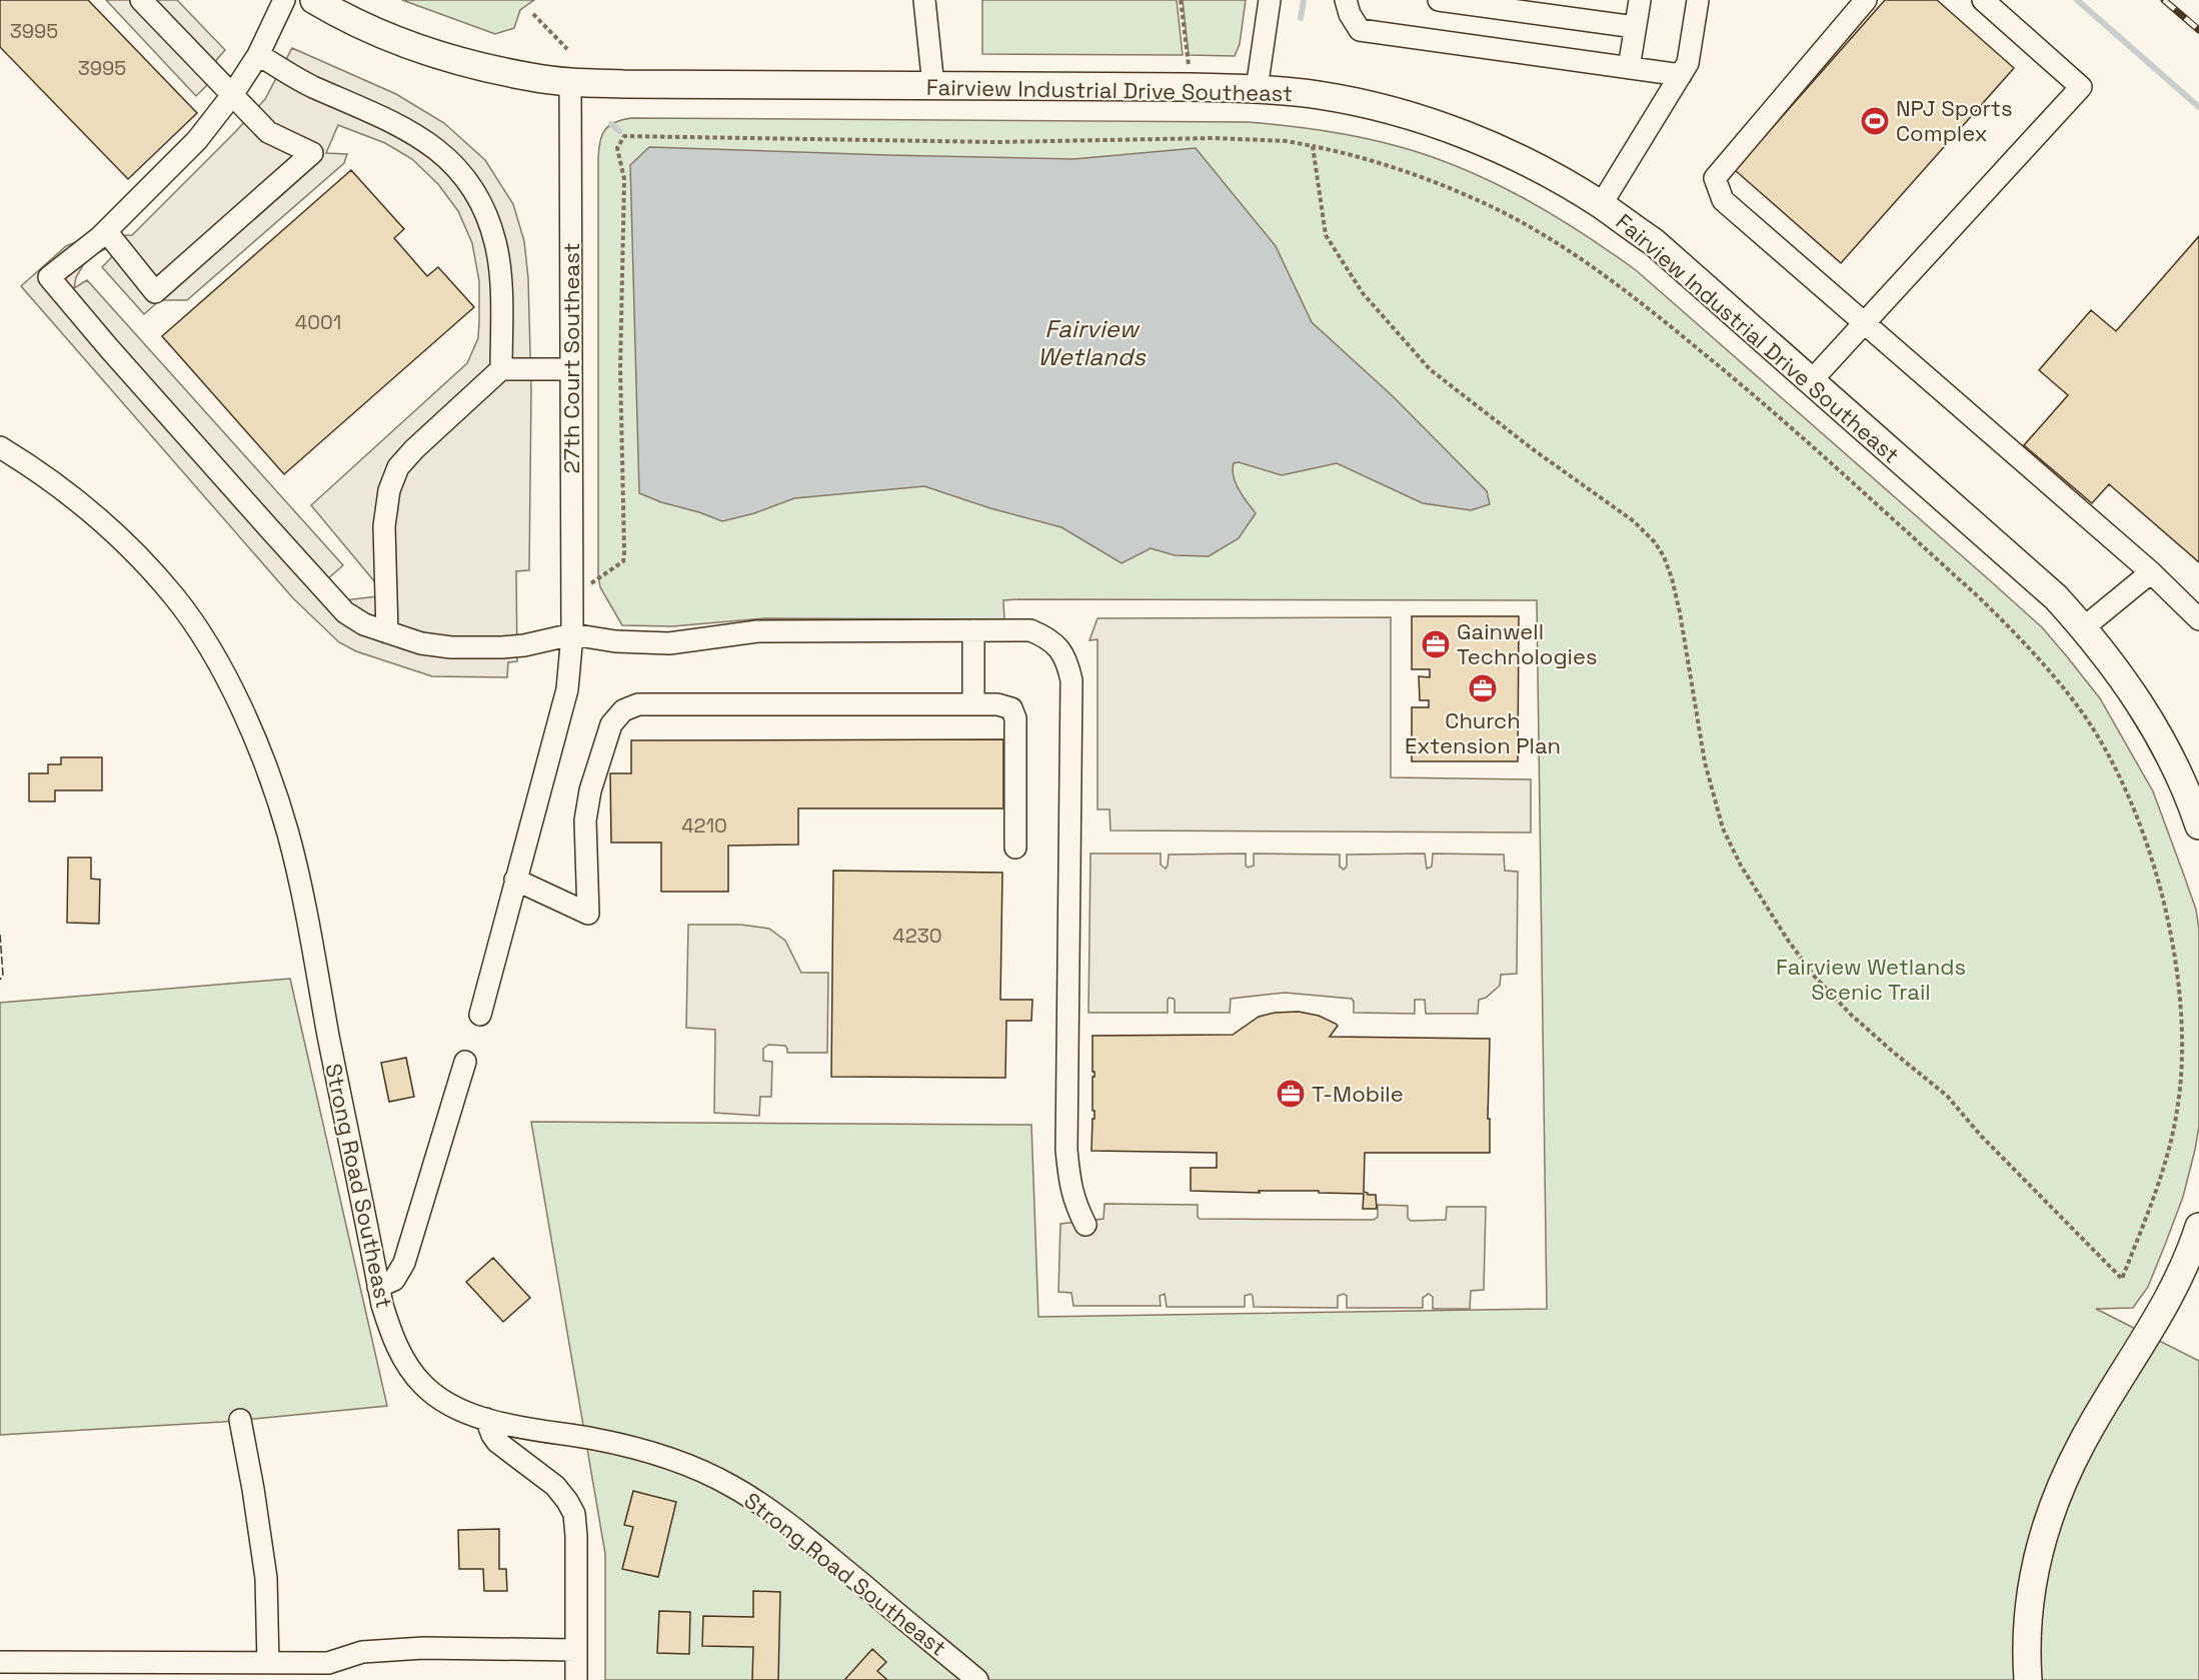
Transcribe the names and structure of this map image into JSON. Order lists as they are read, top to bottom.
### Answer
{
  "streets": {
    "main road": ["Fairview Industrial Drive Southeast"],
    "street": ["27th Court Southeast", "Strong Road Southeast"]
  },
  "crossings": [
    ["Fairview Industrial Drive Southeast", "27th Court Southeast"]
  ],
  "water": ["Fairview Wetlands"],
  "parks": ["Fairview Wetlands Scenic Trail"],
  "places": {
    "sports": ["NPJ Sports Complex"],
    "office": ["Gainwell Technologies", "Church Extension Plan", "T-Mobile"]
  },
  "house_numbers": [
    "3995",
    "3995",
    "4001",
    "4210",
    "4230"
  ]
}
